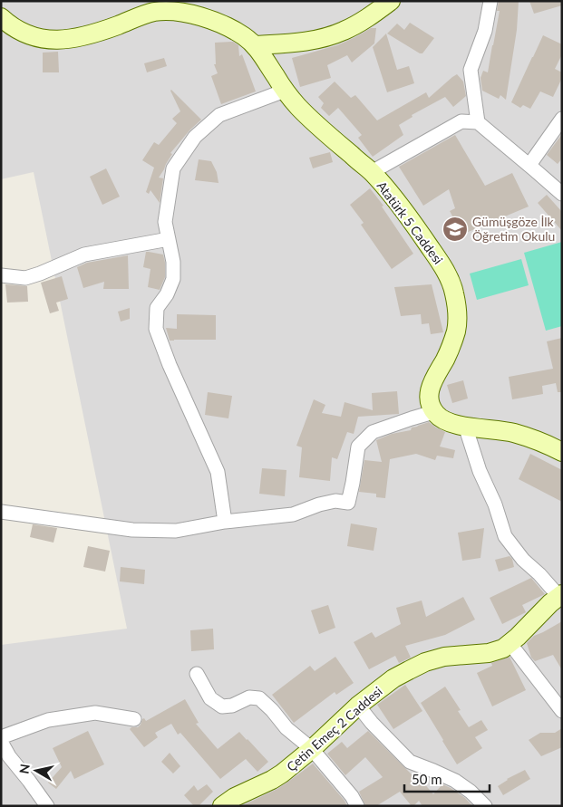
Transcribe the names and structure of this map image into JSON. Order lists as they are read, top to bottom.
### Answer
{
  "streets": {
    "main road": ["Atatürk 5 Caddesi", "Çetin Emeç 2 Caddesi"]
  },
  "places": {
    "school or university": ["Gümüşgöze İlk Öğretim Okulu"]
  },
  "scale_bar": "50 m",
  "north": "left"
}
